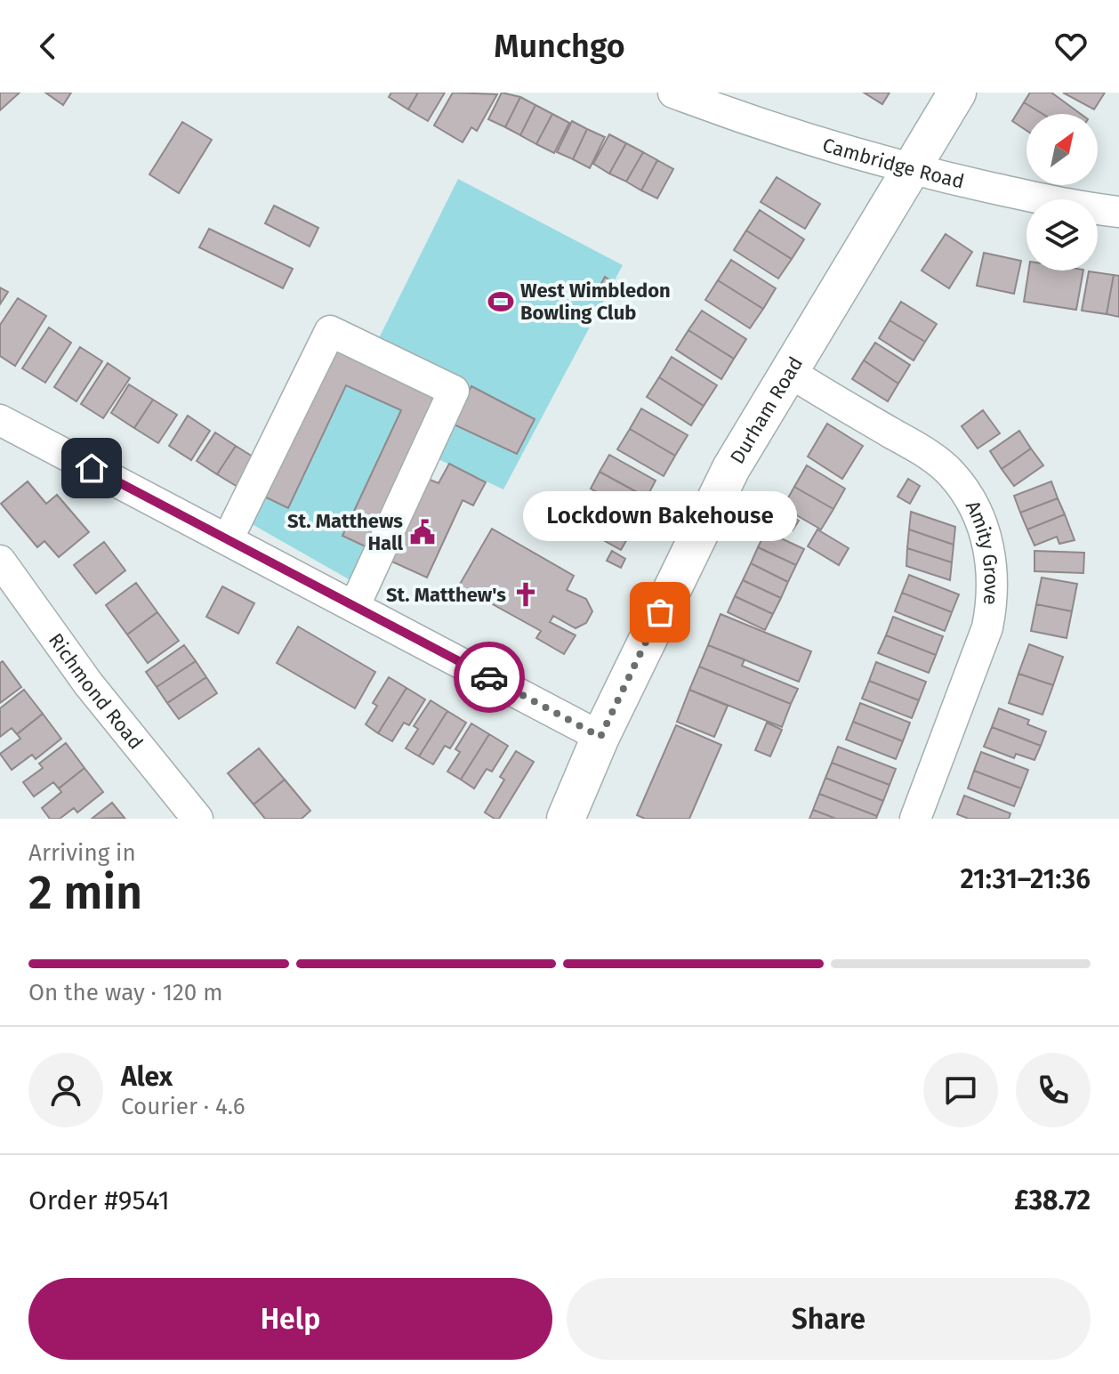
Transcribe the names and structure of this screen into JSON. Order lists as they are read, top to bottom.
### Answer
{
  "streets": {
    "main road": ["Durham Road"],
    "street": ["Cambridge Road", "Amity Grove", "Richmond Road"]
  },
  "crossings": [
    ["Cambridge Road", "Durham Road"],
    ["Durham Road", "Amity Grove"]
  ],
  "places": {
    "sports": ["West Wimbledon Bowling Club"],
    "public building": ["St. Matthews Hall"],
    "church": ["St. Matthew's"],
    "other": ["Lockdown Bakehouse"]
  },
  "north": "top right",
  "page": {
    "header": "Munchgo",
    "bubble": "Lockdown Bakehouse",
    "heading": ["2 min", "Arriving in", "21:31–21:36"],
    "panel": [
      "Alex",
      "Courier · 4.6",
      "Order #9541",
      "£38.72"
    ],
    "bar": "On the way · 120 m",
    "buttons": ["Help", "Share"]
  }
}
